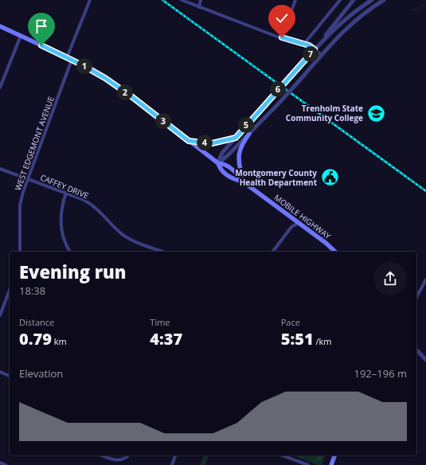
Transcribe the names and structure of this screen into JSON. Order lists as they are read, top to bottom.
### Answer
{
  "streets": {
    "main road": ["MOBILE HIGHWAY"],
    "street": ["WEST EDGEMONT AVENUE", "CAFFEY DRIVE"]
  },
  "crossings": [
    ["WEST EDGEMONT AVENUE", "CAFFEY DRIVE"],
    ["WEST EDGEMONT AVENUE", "MOBILE HIGHWAY"]
  ],
  "places": {
    "school or university": ["Trenholm State Community College"],
    "public building": ["Montgomery County Health Department"]
  },
  "page": {
    "pins": [
      "7",
      "1",
      "6",
      "2",
      "3",
      "5",
      "4"
    ],
    "heading": ["Evening run", "18:38"],
    "stats": [
      ["Distance", "0.79 km"],
      ["Time", "4:37"],
      ["Pace", "5:51 /km"]
    ],
    "chart": ["Elevation", "192–196 m"]
  }
}
